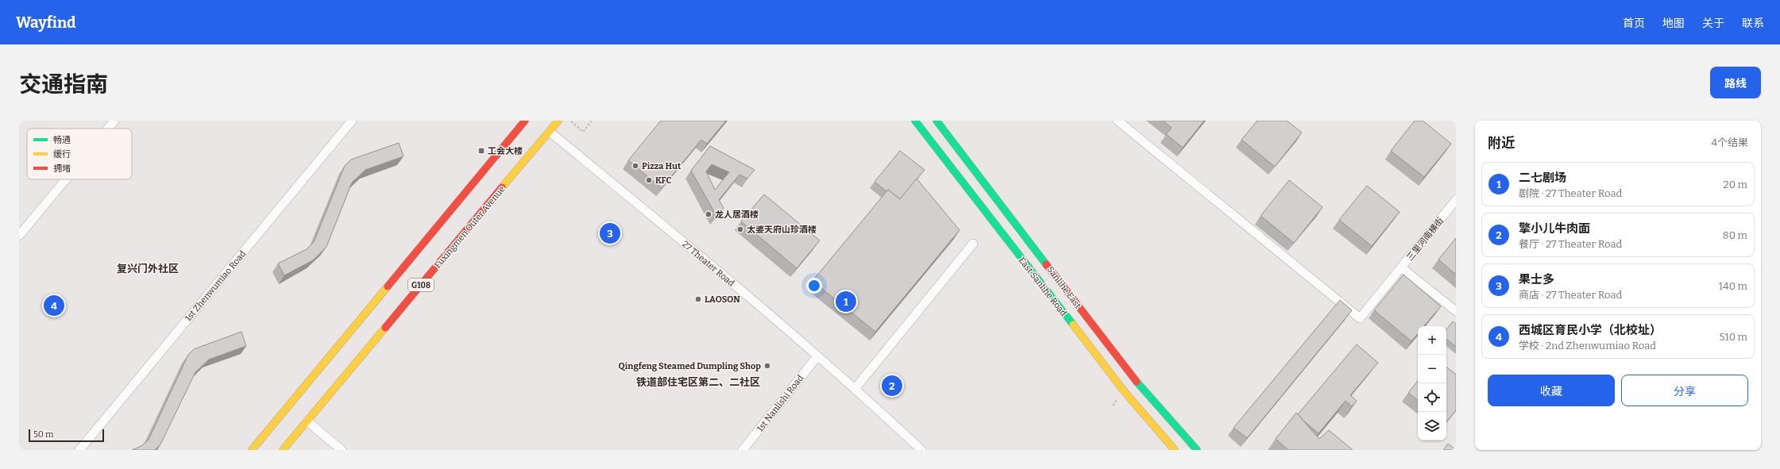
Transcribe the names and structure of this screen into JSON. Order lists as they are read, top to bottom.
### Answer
{
  "streets": {
    "main road": [
      "Fuxingmen Outer Avenue",
      "G108",
      "East Sanlihe Road",
      "Sanlihe East"
    ],
    "street": [
      "三里河南横街",
      "27 Theater Road",
      "1st Zhenwumiao Road",
      "1st Nanlishi Road"
    ]
  },
  "crossings": [
    ["Fuxingmen Outer Avenue", "27 Theater Road"],
    ["27 Theater Road", "1st Nanlishi Road"]
  ],
  "districts": ["复兴门外社区", "铁道部住宅区第二、二社区"],
  "places": {
    "transit": ["工会大楼"],
    "other": [
      "Pizza Hut",
      "KFC",
      "龙人居酒楼",
      "太婆天府山珍酒楼",
      "LAOSON",
      "Qingfeng Steamed Dumpling Shop"
    ]
  },
  "legend": ["畅通", "缓行", "拥堵"],
  "scale_bar": "50 m",
  "page": {
    "header": "Wayfind",
    "nav": [
      "首页",
      "地图",
      "关于",
      "联系"
    ],
    "title": "交通指南",
    "buttons": [
      "路线",
      ["收藏", "分享"]
    ],
    "heading": ["附近", "4个结果"],
    "list": [
      {
        "mark": "1",
        "name": "二七剧场",
        "note": "剧院 · 27 Theater Road",
        "value": "20 m"
      },
      {
        "mark": "2",
        "name": "擎小儿牛肉面",
        "note": "餐厅 · 27 Theater Road",
        "value": "80 m"
      },
      {
        "mark": "3",
        "name": "果士多",
        "note": "商店 · 27 Theater Road",
        "value": "140 m"
      },
      {
        "mark": "4",
        "name": "西城区育民小学（北校址）",
        "note": "学校 · 2nd Zhenwumiao Road",
        "value": "510 m"
      }
    ],
    "pins": [
      "3",
      "1",
      "4",
      "2"
    ],
    "map_buttons": ["+", "−"],
    "scale": "50 m"
  }
}
